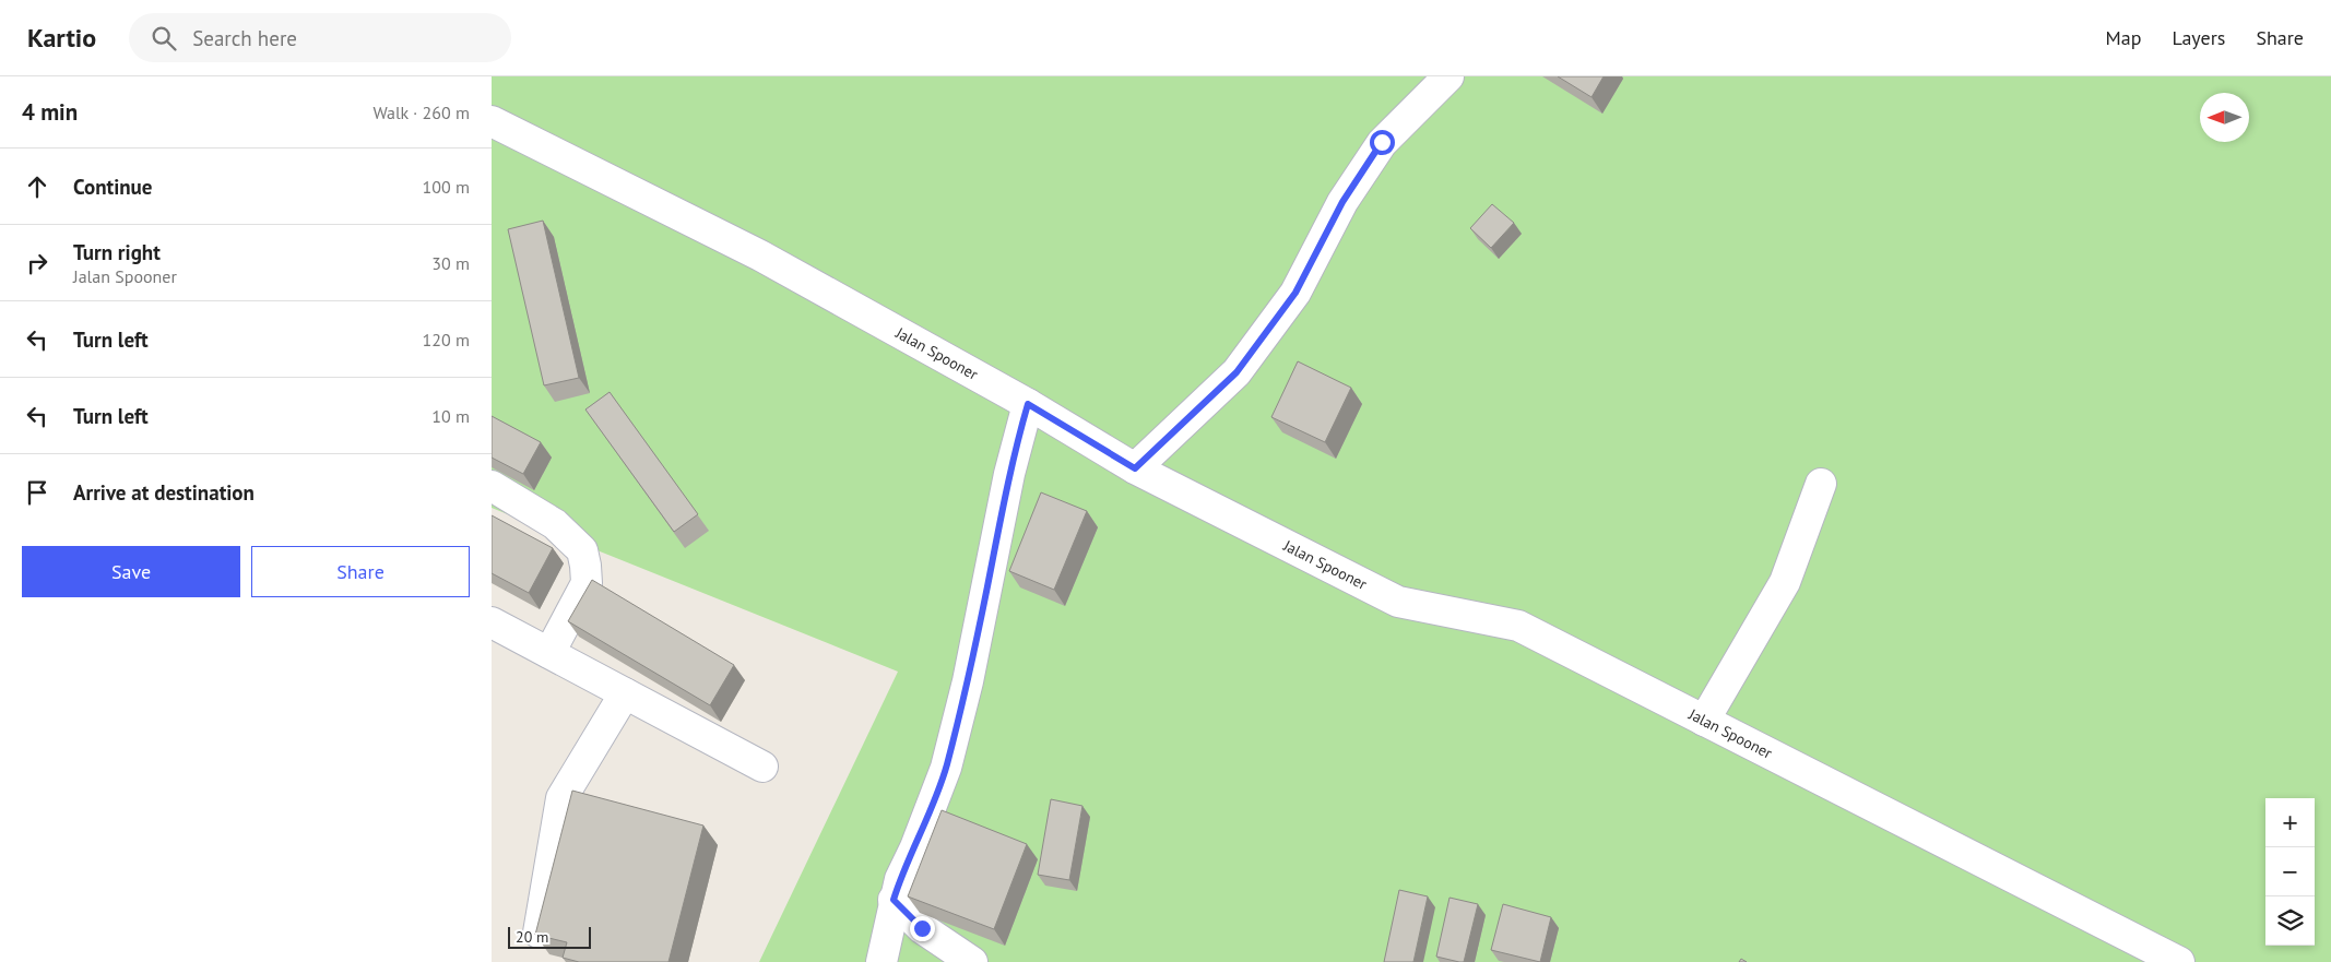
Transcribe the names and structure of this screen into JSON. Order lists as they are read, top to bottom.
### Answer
{
  "streets": {
    "street": ["Jalan Spooner"]
  },
  "scale_bar": "20 m",
  "north": "left",
  "page": {
    "header": "Kartio",
    "search": "Search here",
    "nav": ["Map", "Layers", "Share"],
    "heading": ["4 min", "Walk · 260 m"],
    "list": [
      ["Continue", "100 m"],
      ["Turn right", "Jalan Spooner", "30 m"],
      ["Turn left", "120 m"],
      ["Turn left", "10 m"],
      "Arrive at destination"
    ],
    "buttons": ["Save", "Share"],
    "map_buttons": ["+", "−"],
    "scale": "20 m"
  }
}
